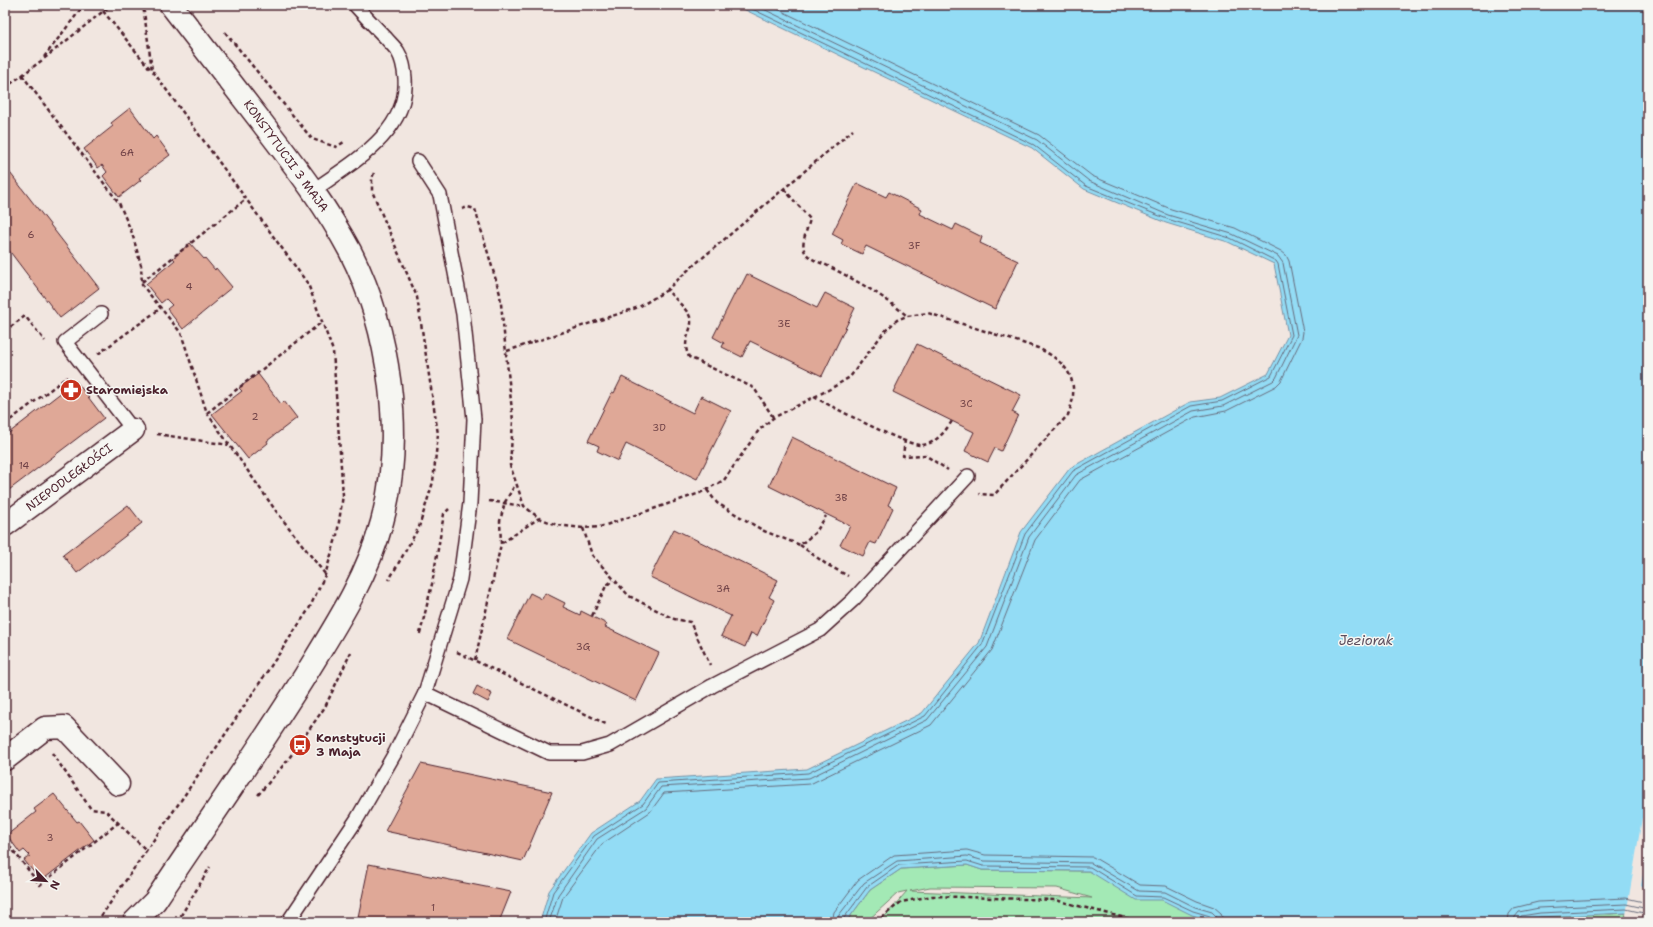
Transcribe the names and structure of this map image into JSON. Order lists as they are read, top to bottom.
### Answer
{
  "streets": {
    "main road": ["KONSTYTUCJI 3 MAJA", "NIEPODLEGŁOŚCI"]
  },
  "water": ["Jeziorak"],
  "places": {
    "pharmacy": ["Staromiejska"],
    "bus stop": ["Konstytucji 3 Maja"]
  },
  "house_numbers": [
    "6A",
    "6",
    "3F",
    "4",
    "3E",
    "3C",
    "2",
    "3D",
    "14",
    "3B",
    "3A",
    "3G",
    "3",
    "1"
  ],
  "north": "bottom right"
}
